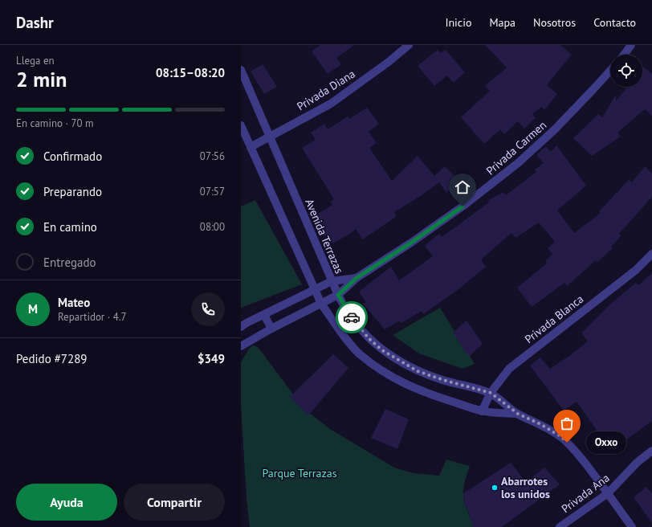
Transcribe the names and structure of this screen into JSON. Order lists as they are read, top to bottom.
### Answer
{
  "streets": {
    "street": [
      "Privada Diana",
      "Privada Carmen",
      "Avenida Terrazas",
      "Privada Blanca",
      "Privada Ana"
    ]
  },
  "crossings": [
    ["Privada Diana", "Avenida Terrazas"],
    ["Privada Carmen", "Avenida Terrazas"],
    ["Avenida Terrazas", "Privada Blanca"],
    ["Avenida Terrazas", "Privada Ana"]
  ],
  "parks": ["Parque Terrazas"],
  "places": ["Oxxo", "Abarrotes los unidos"],
  "page": {
    "header": "Dashr",
    "nav": [
      "Inicio",
      "Mapa",
      "Nosotros",
      "Contacto"
    ],
    "heading": ["2 min", "Llega en", "08:15–08:20"],
    "panel": [
      "Mateo",
      "Repartidor · 4.7",
      "Pedido #7289",
      "$349"
    ],
    "bar": "En camino · 70 m",
    "list": [
      ["Confirmado", "07:56"],
      ["Preparando", "07:57"],
      ["En camino", "08:00"],
      "Entregado"
    ],
    "round": "M",
    "bubble": "Oxxo",
    "buttons": ["Ayuda", "Compartir"]
  }
}
